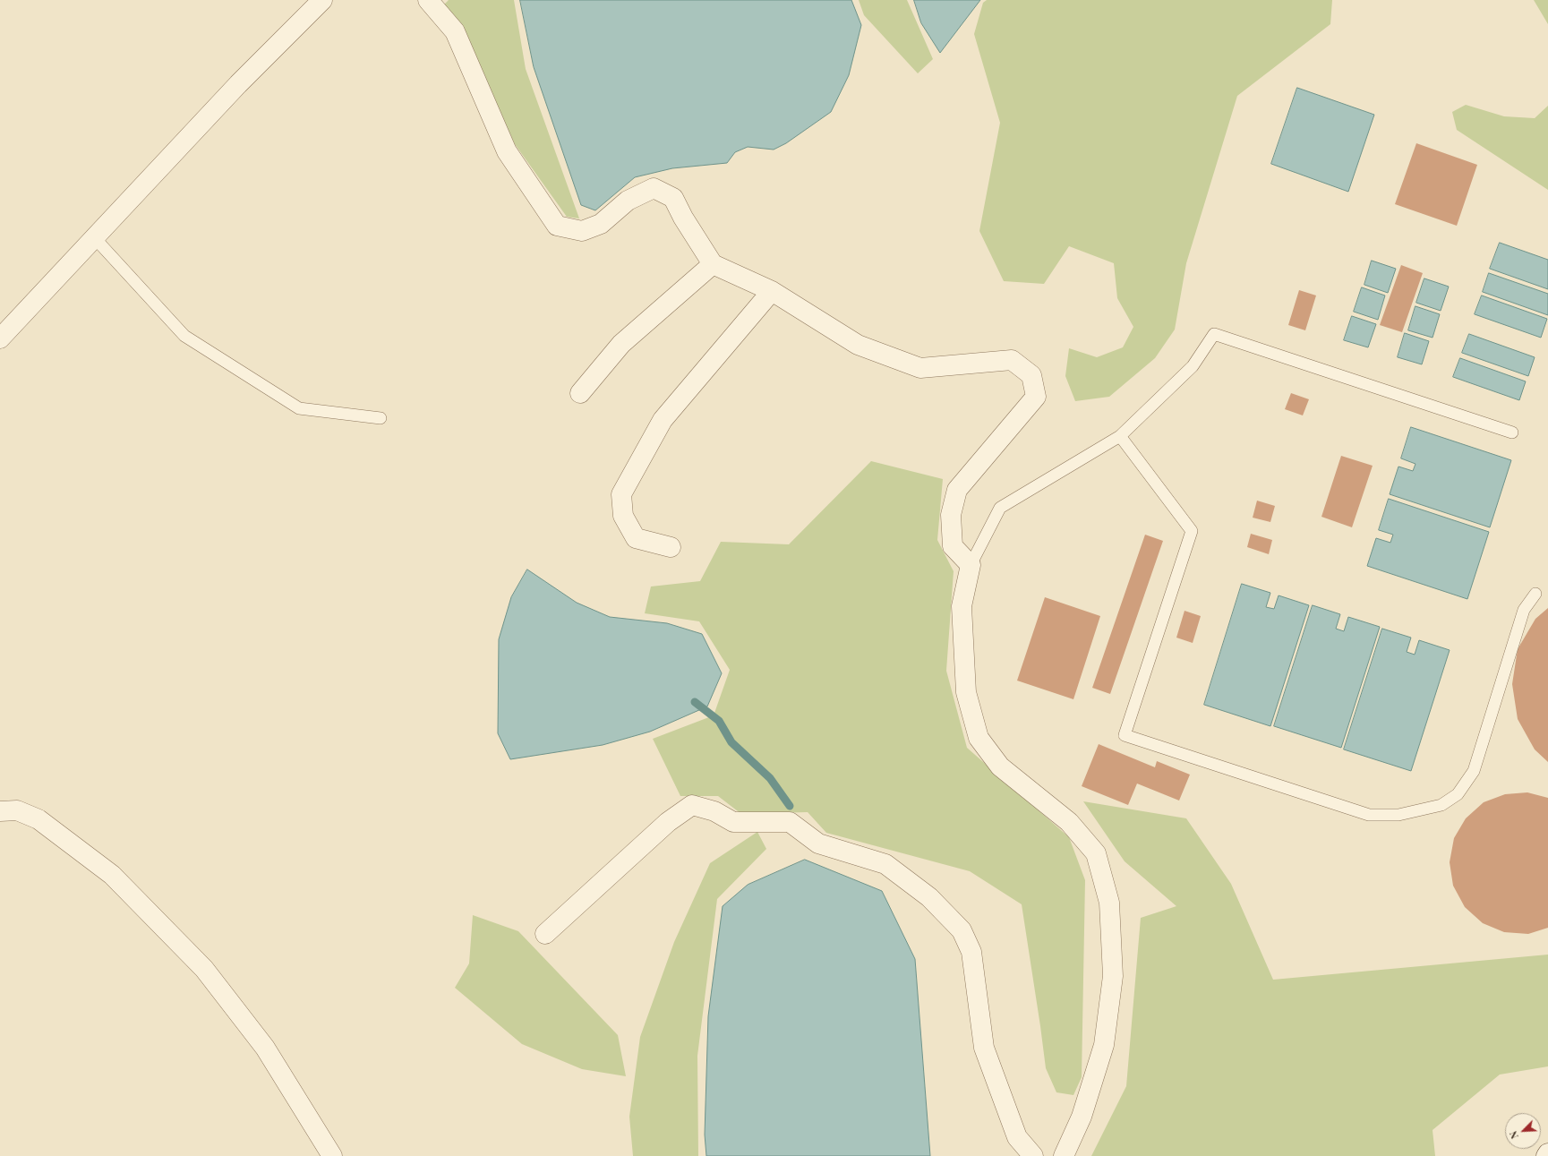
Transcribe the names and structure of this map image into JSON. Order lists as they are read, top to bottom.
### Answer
{
  "north": "bottom left"
}
